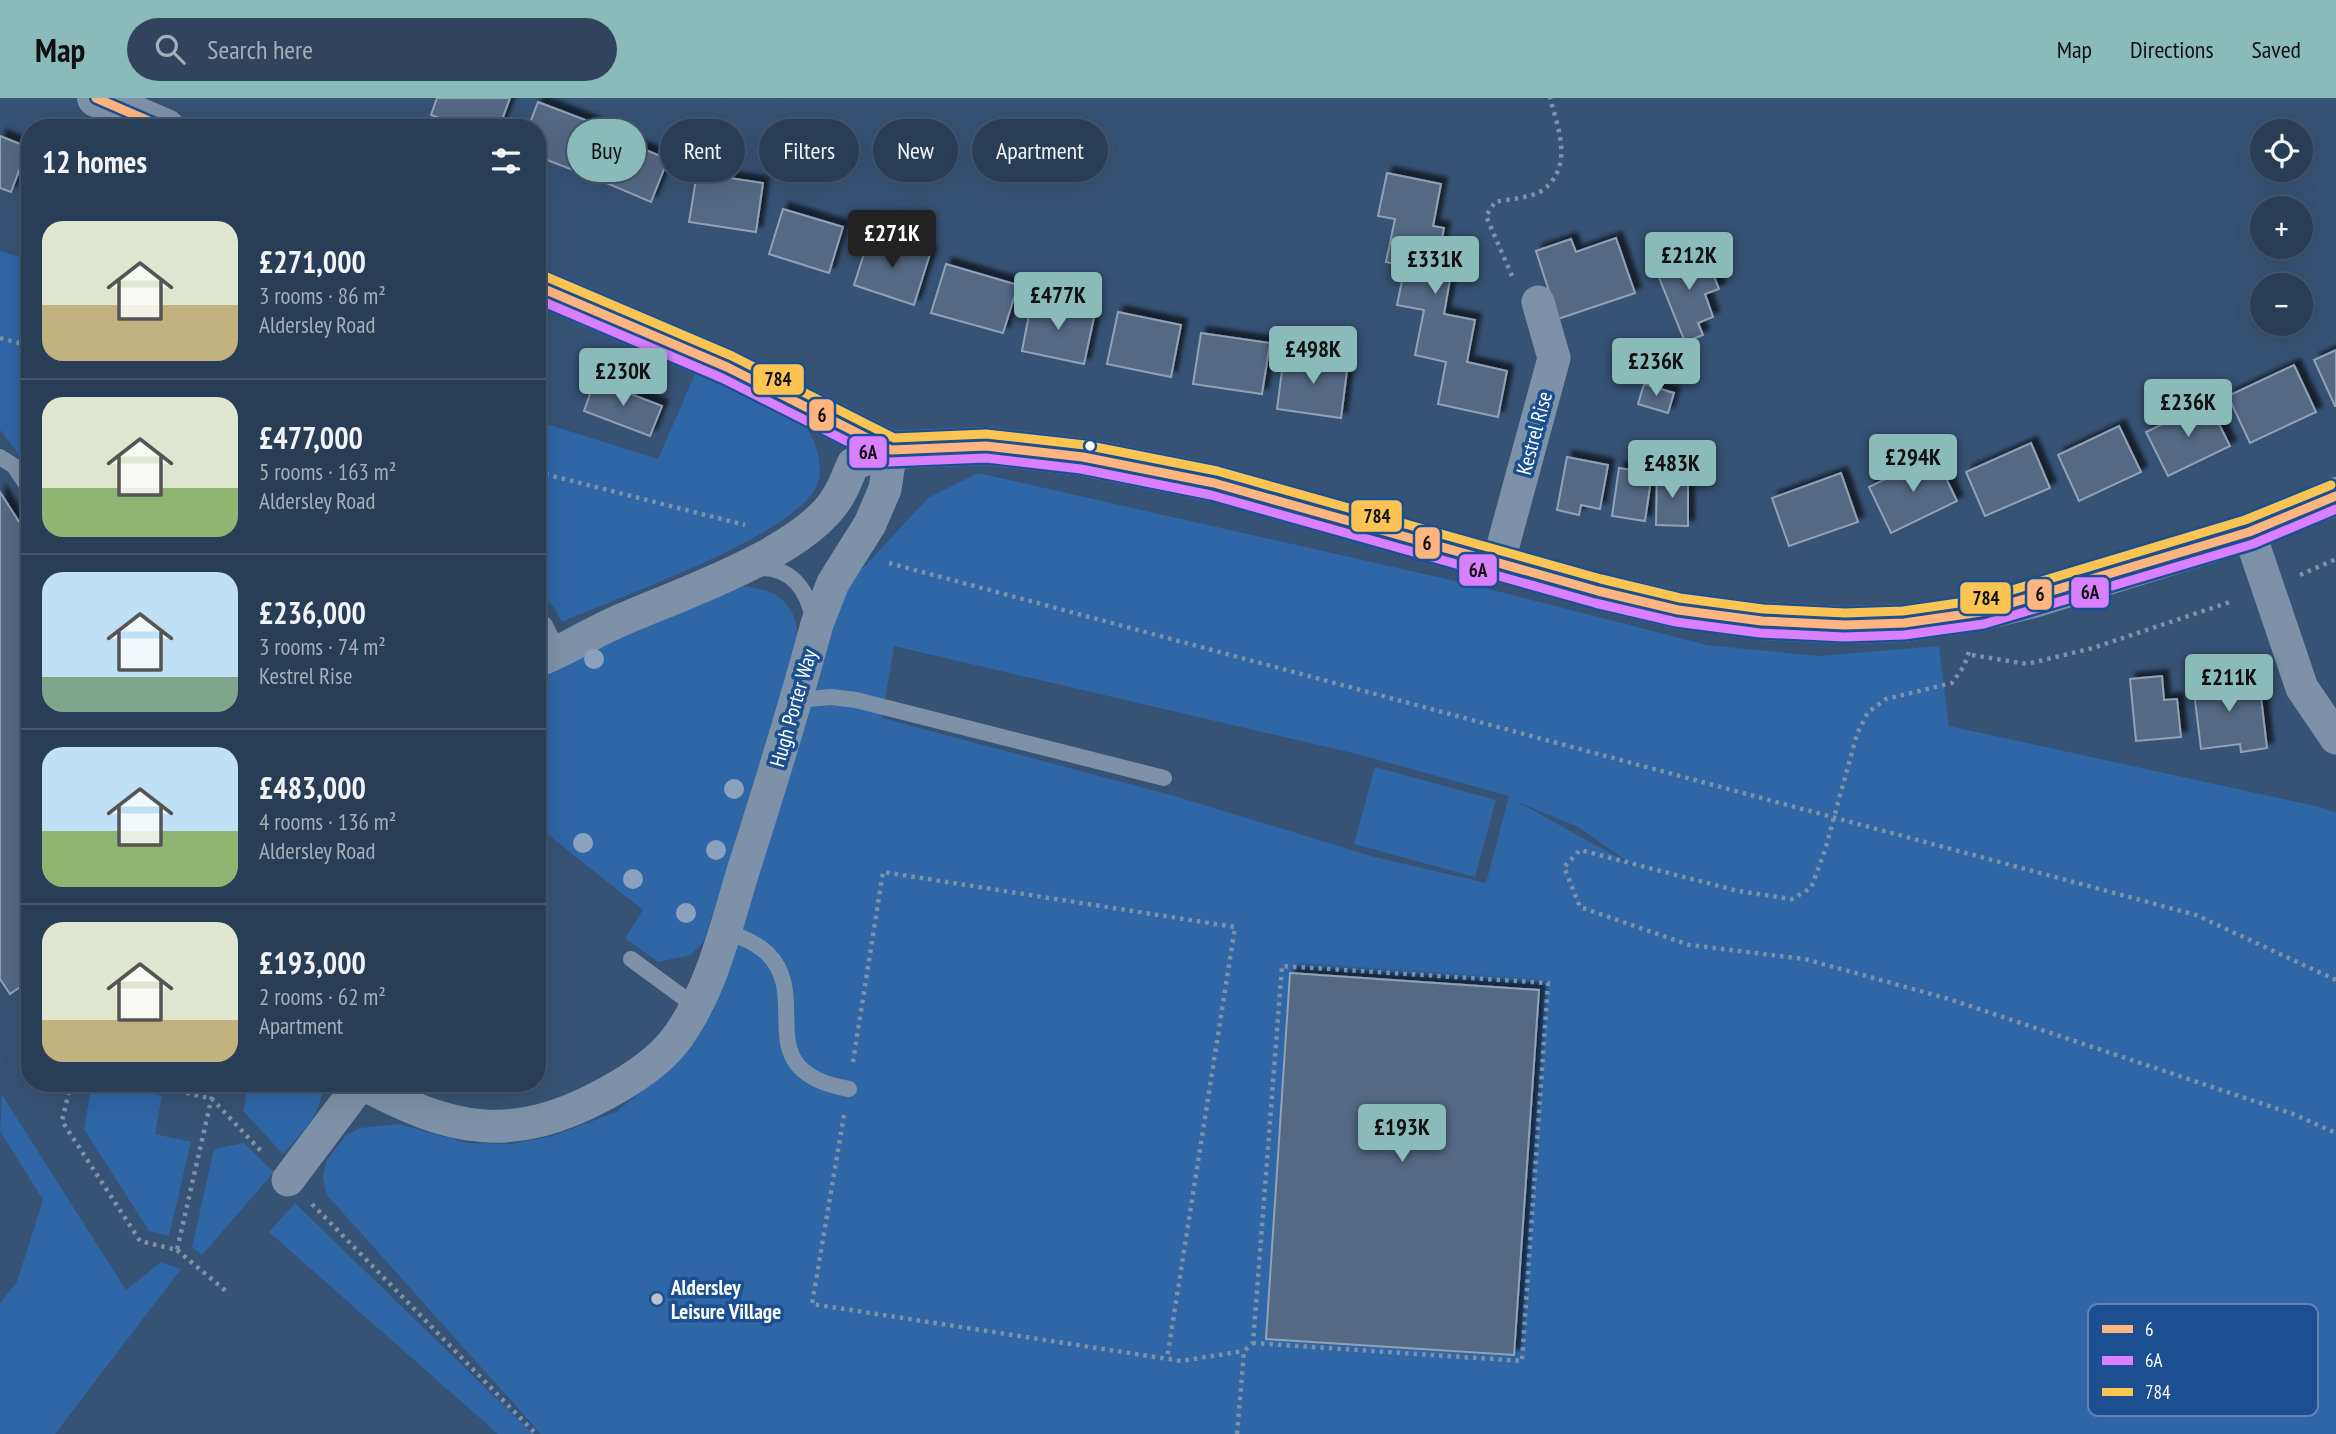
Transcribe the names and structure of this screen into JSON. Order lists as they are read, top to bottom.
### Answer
{
  "streets": {
    "street": ["Kestrel Rise", "Hugh Porter Way"]
  },
  "places": ["Aldersley Leisure Village"],
  "lines": ["transit line 6", "transit line 784", "transit line 6A"],
  "legend": ["6", "6A", "784"],
  "page": {
    "header": "Map",
    "search": "Search here",
    "nav": ["Map", "Directions", "Saved"],
    "map_buttons": ["+", "−"],
    "chip": [
      "Buy",
      "Rent",
      "Filters",
      "New",
      "Apartment"
    ],
    "heading": "12 homes",
    "list": [
      {
        "name": "£271,000",
        "note": "3 rooms · 86 m² · Aldersley Road"
      },
      {
        "name": "£477,000",
        "note": "5 rooms · 163 m² · Aldersley Road"
      },
      {
        "name": "£236,000",
        "note": "3 rooms · 74 m² · Kestrel Rise"
      },
      {
        "name": "£483,000",
        "note": "4 rooms · 136 m² · Aldersley Road"
      },
      {
        "name": "£193,000",
        "note": "2 rooms · 62 m² · Apartment"
      }
    ],
    "price": [
      "£271K",
      "£212K",
      "£331K",
      "£477K",
      "£498K",
      "£236K",
      "£230K",
      "£236K",
      "£294K",
      "£483K",
      "£211K",
      "£193K"
    ]
  }
}
